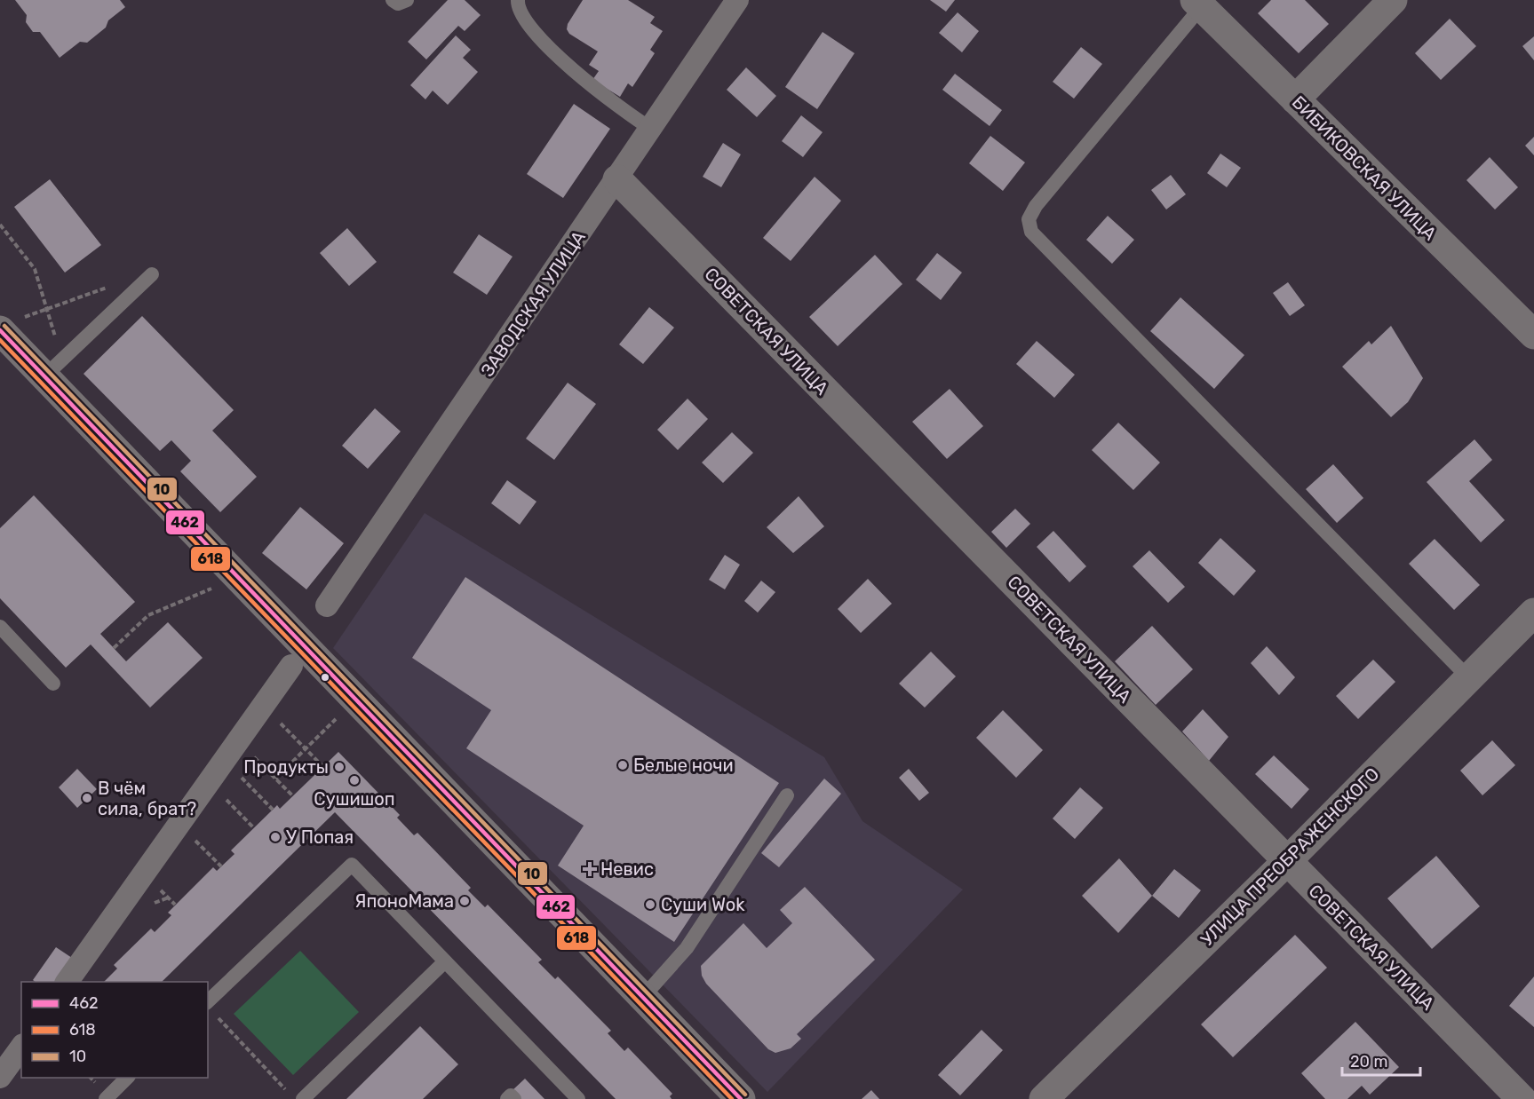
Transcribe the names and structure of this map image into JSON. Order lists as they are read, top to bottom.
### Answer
{
  "streets": {
    "street": [
      "БИБИКОВСКАЯ УЛИЦА",
      "ЗАВОДСКАЯ УЛИЦА",
      "СОВЕТСКАЯ УЛИЦА",
      "УЛИЦА ПРЕОБРАЖЕНСКОГО"
    ]
  },
  "crossings": [
    ["ЗАВОДСКАЯ УЛИЦА", "СОВЕТСКАЯ УЛИЦА"],
    ["СОВЕТСКАЯ УЛИЦА", "УЛИЦА ПРЕОБРАЖЕНСКОГО"]
  ],
  "places": {
    "other": [
      "Белые ночи",
      "Продукты",
      "Сушишоп",
      "В чём сила, брат?",
      "У Попая",
      "ЯпоноМама",
      "Суши Wok"
    ],
    "health": ["Невис"]
  },
  "lines": ["transit line 10", "transit line 462", "transit line 618"],
  "legend": ["462", "618", "10"],
  "scale_bar": "20 m"
}
